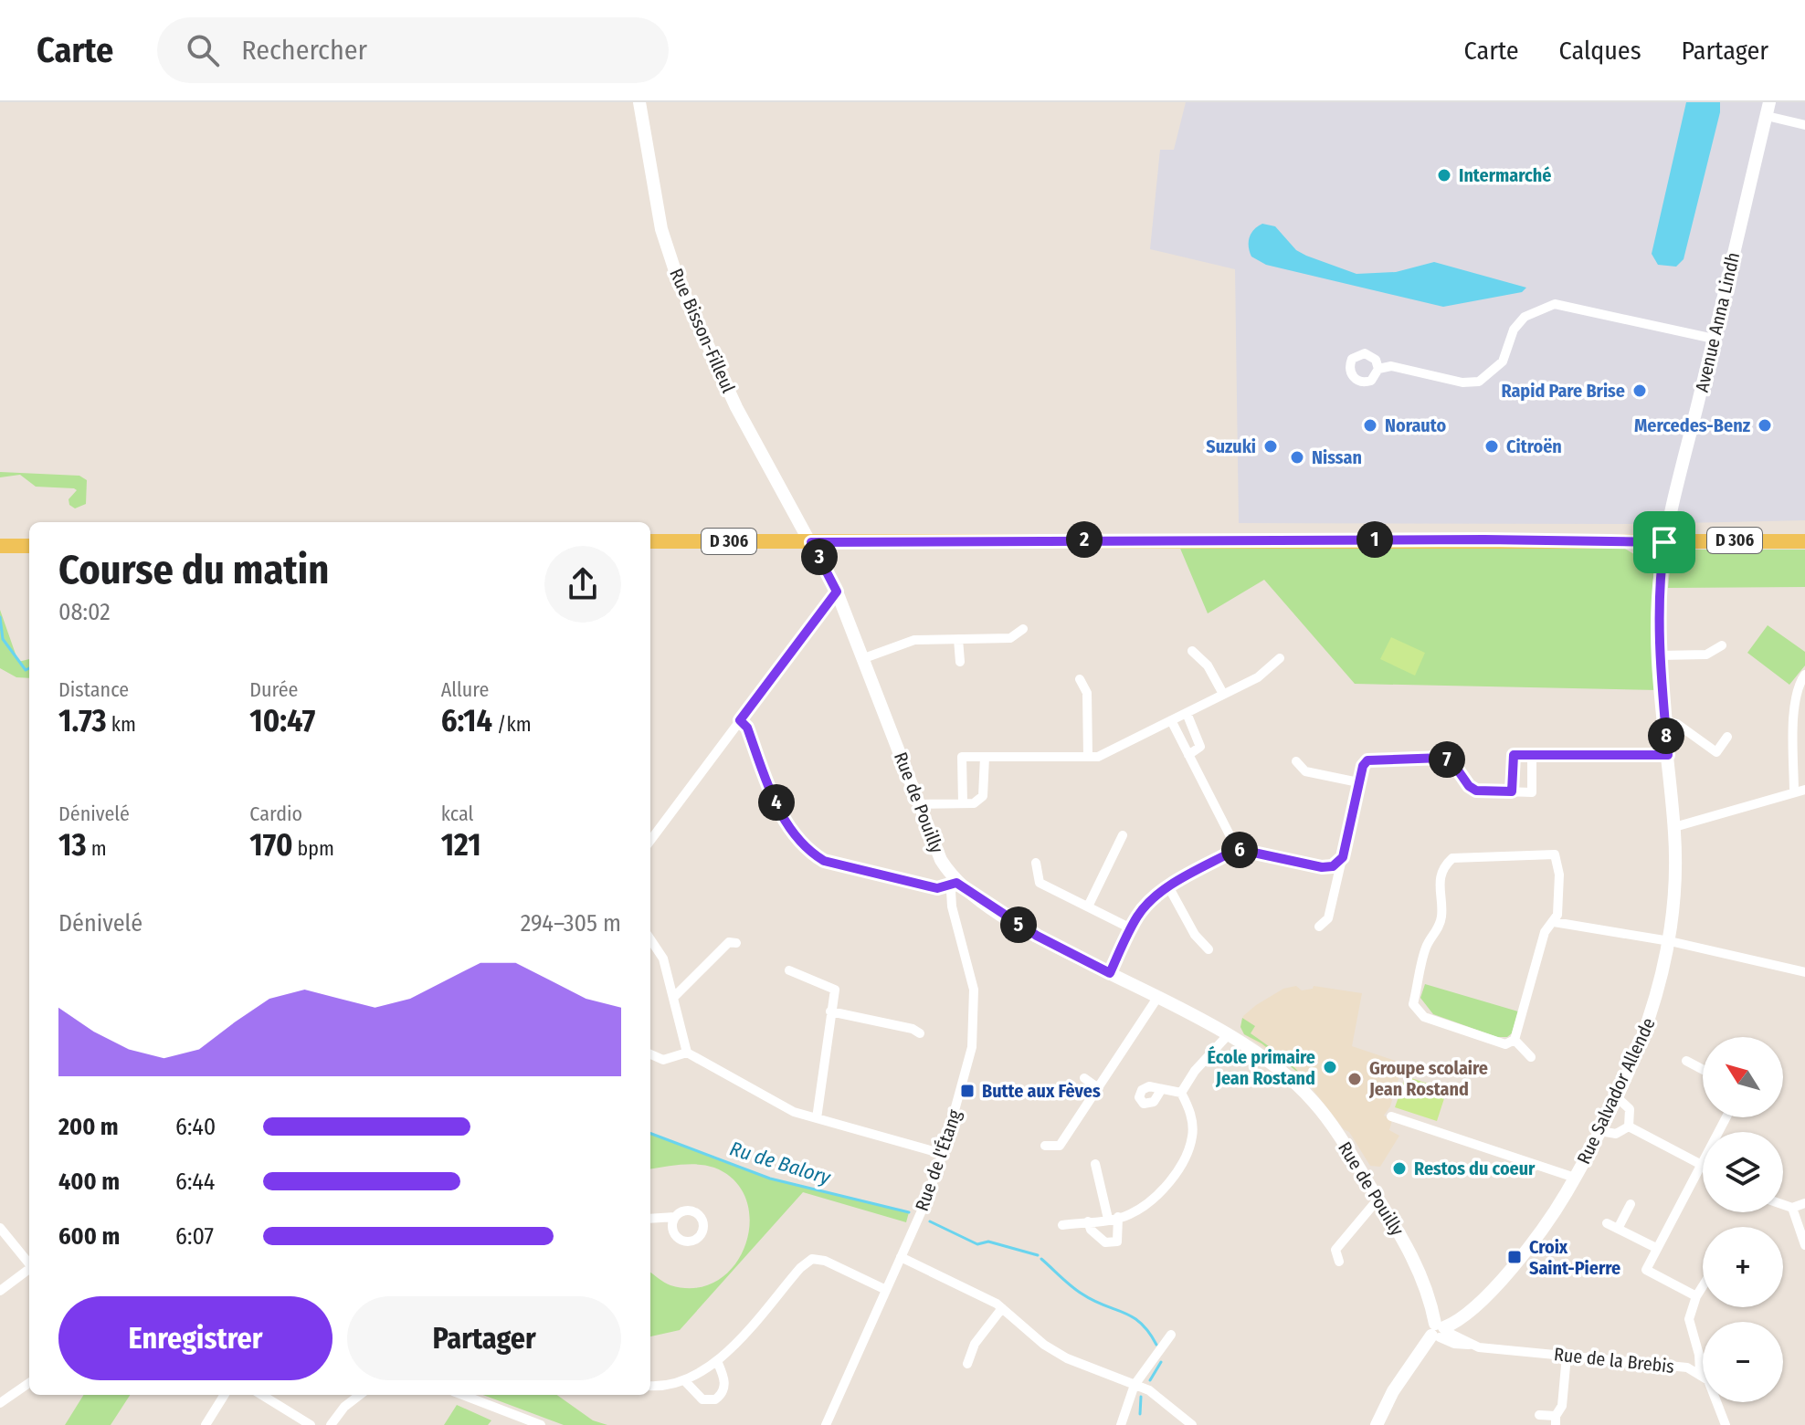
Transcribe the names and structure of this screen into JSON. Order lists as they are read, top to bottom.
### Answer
{
  "streets": {
    "main road": ["D 306"],
    "street": [
      "Avenue Anna Lindh",
      "Rue Bisson-Filleul",
      "Rue de Pouilly",
      "Rue Salvador Allende",
      "Rue de l'Étang",
      "Rue de la Brebis"
    ]
  },
  "crossings": [
    ["Avenue Anna Lindh", "D 306"],
    ["Avenue Anna Lindh", "Rue Salvador Allende"],
    ["Rue Bisson-Filleul", "D 306"],
    ["Rue Bisson-Filleul", "Rue de Pouilly"],
    ["D 306", "Rue de Pouilly"],
    ["D 306", "Rue Salvador Allende"],
    ["Rue de Pouilly", "Rue Salvador Allende"],
    ["Rue de Pouilly", "Rue de l'Étang"],
    ["Rue de Pouilly", "Rue de la Brebis"],
    ["Rue Salvador Allende", "Rue de la Brebis"]
  ],
  "water": ["Ru de Balory"],
  "places": {
    "other": [
      "Intermarché",
      "Rapid Pare Brise",
      "Norauto",
      "Mercedes-Benz",
      "Suzuki",
      "Citroën",
      "Nissan",
      "École primaire Jean Rostand",
      "Groupe scolaire Jean Rostand",
      "Restos du coeur"
    ],
    "transit": ["Butte aux Fèves", "Croix Saint-Pierre"]
  },
  "north": "top left",
  "page": {
    "header": "Carte",
    "search": "Rechercher",
    "nav": ["Carte", "Calques", "Partager"],
    "pins": [
      "1",
      "2",
      "3",
      "8",
      "7",
      "4",
      "6",
      "5"
    ],
    "heading": ["Course du matin", "08:02"],
    "stats": [
      ["Distance", "1.73 km"],
      ["Durée", "10:47"],
      ["Allure", "6:14 /km"],
      ["Dénivelé", "13 m"],
      ["Cardio", "170 bpm"],
      ["kcal", "121"]
    ],
    "chart": ["Dénivelé", "294–305 m"],
    "map_buttons": ["+", "−"],
    "list": [
      {
        "name": "200 m",
        "note": "6:40"
      },
      {
        "name": "400 m",
        "note": "6:44"
      },
      {
        "name": "600 m",
        "note": "6:07"
      }
    ],
    "buttons": ["Enregistrer", "Partager"]
  }
}
